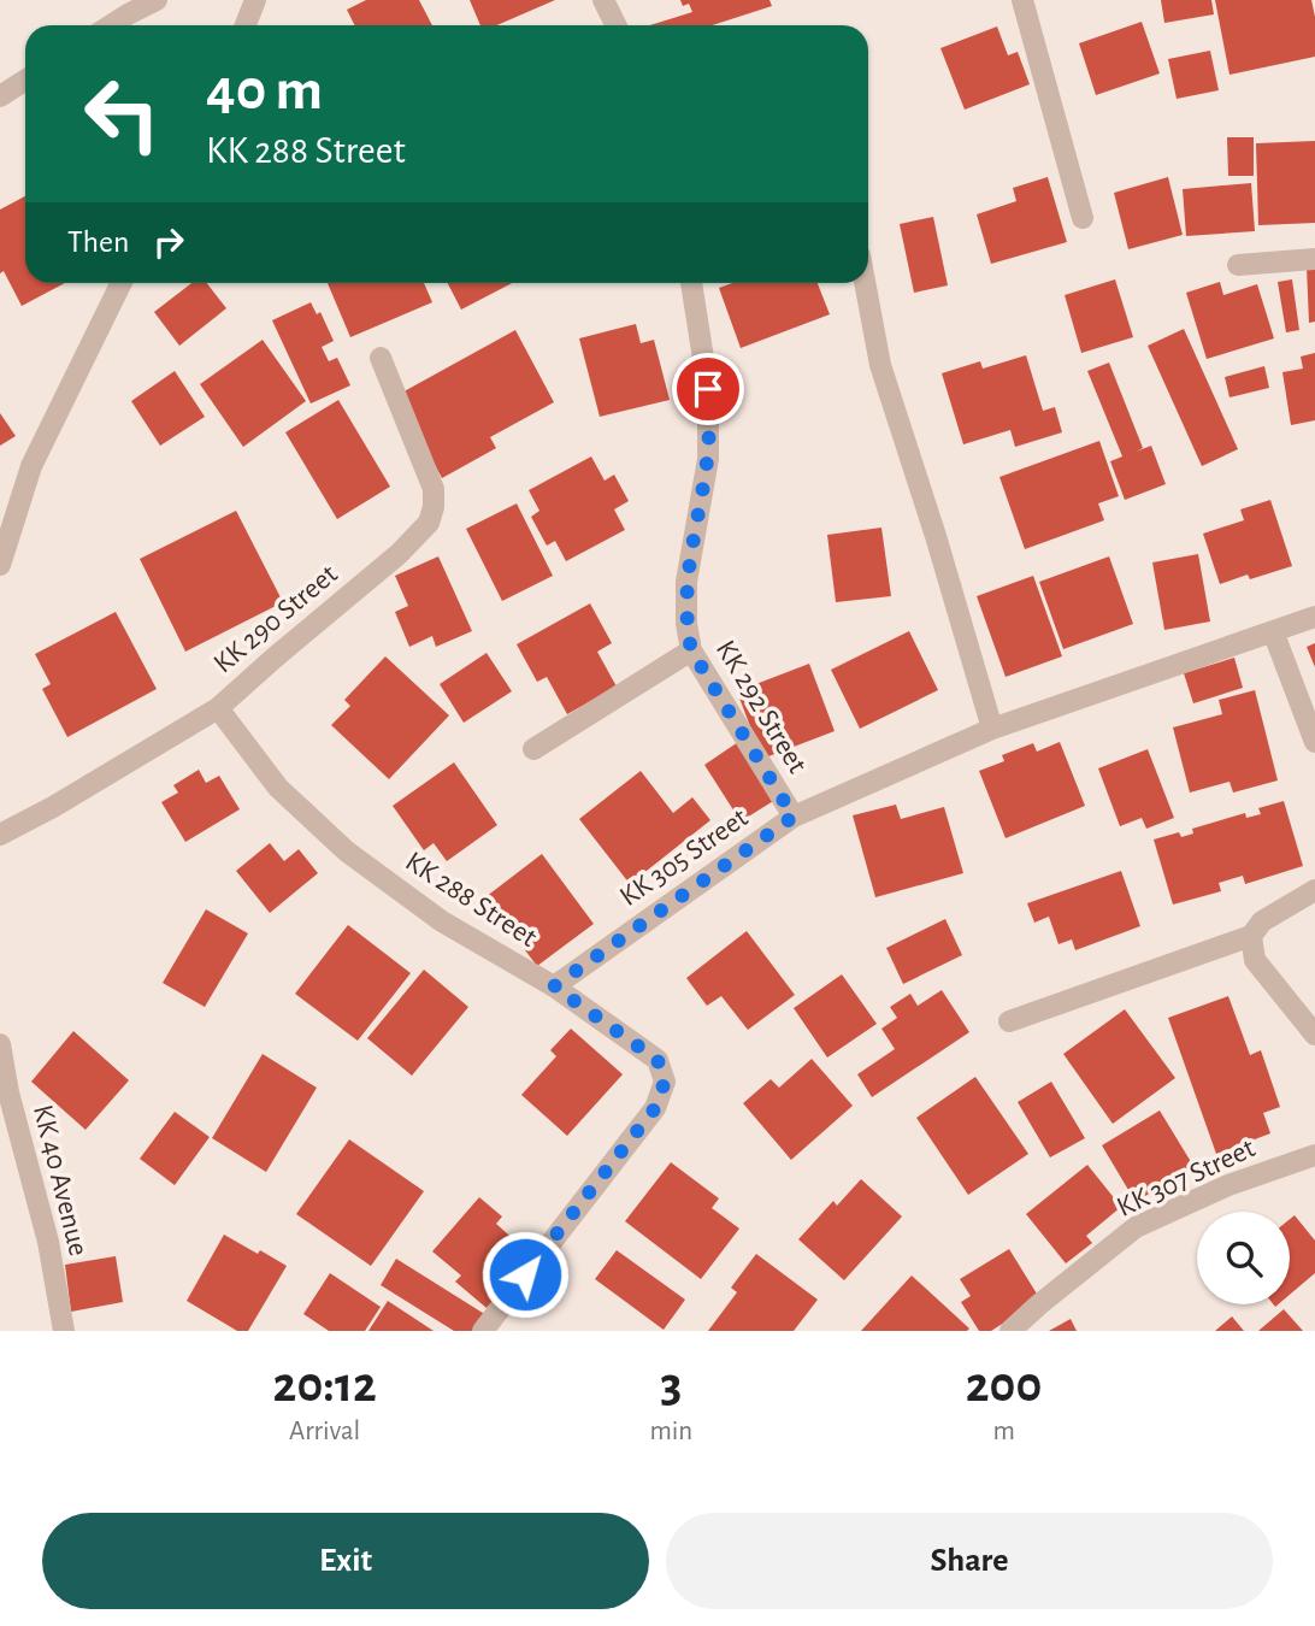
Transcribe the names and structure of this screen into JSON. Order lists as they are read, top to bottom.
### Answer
{
  "streets": {
    "street": [
      "KK 290 Street",
      "KK 292 Street",
      "KK 305 Street",
      "KK 288 Street",
      "KK 307 Street",
      "KK 40 Avenue"
    ]
  },
  "crossings": [
    ["KK 290 Street", "KK 288 Street"],
    ["KK 292 Street", "KK 305 Street"],
    ["KK 305 Street", "KK 288 Street"]
  ],
  "page": {
    "turn": ["40 m", "KK 288 Street"],
    "then": "Then",
    "eta": [
      "20:12",
      "Arrival",
      "3",
      "min",
      "200",
      "m"
    ],
    "buttons": ["Exit", "Share"]
  }
}
